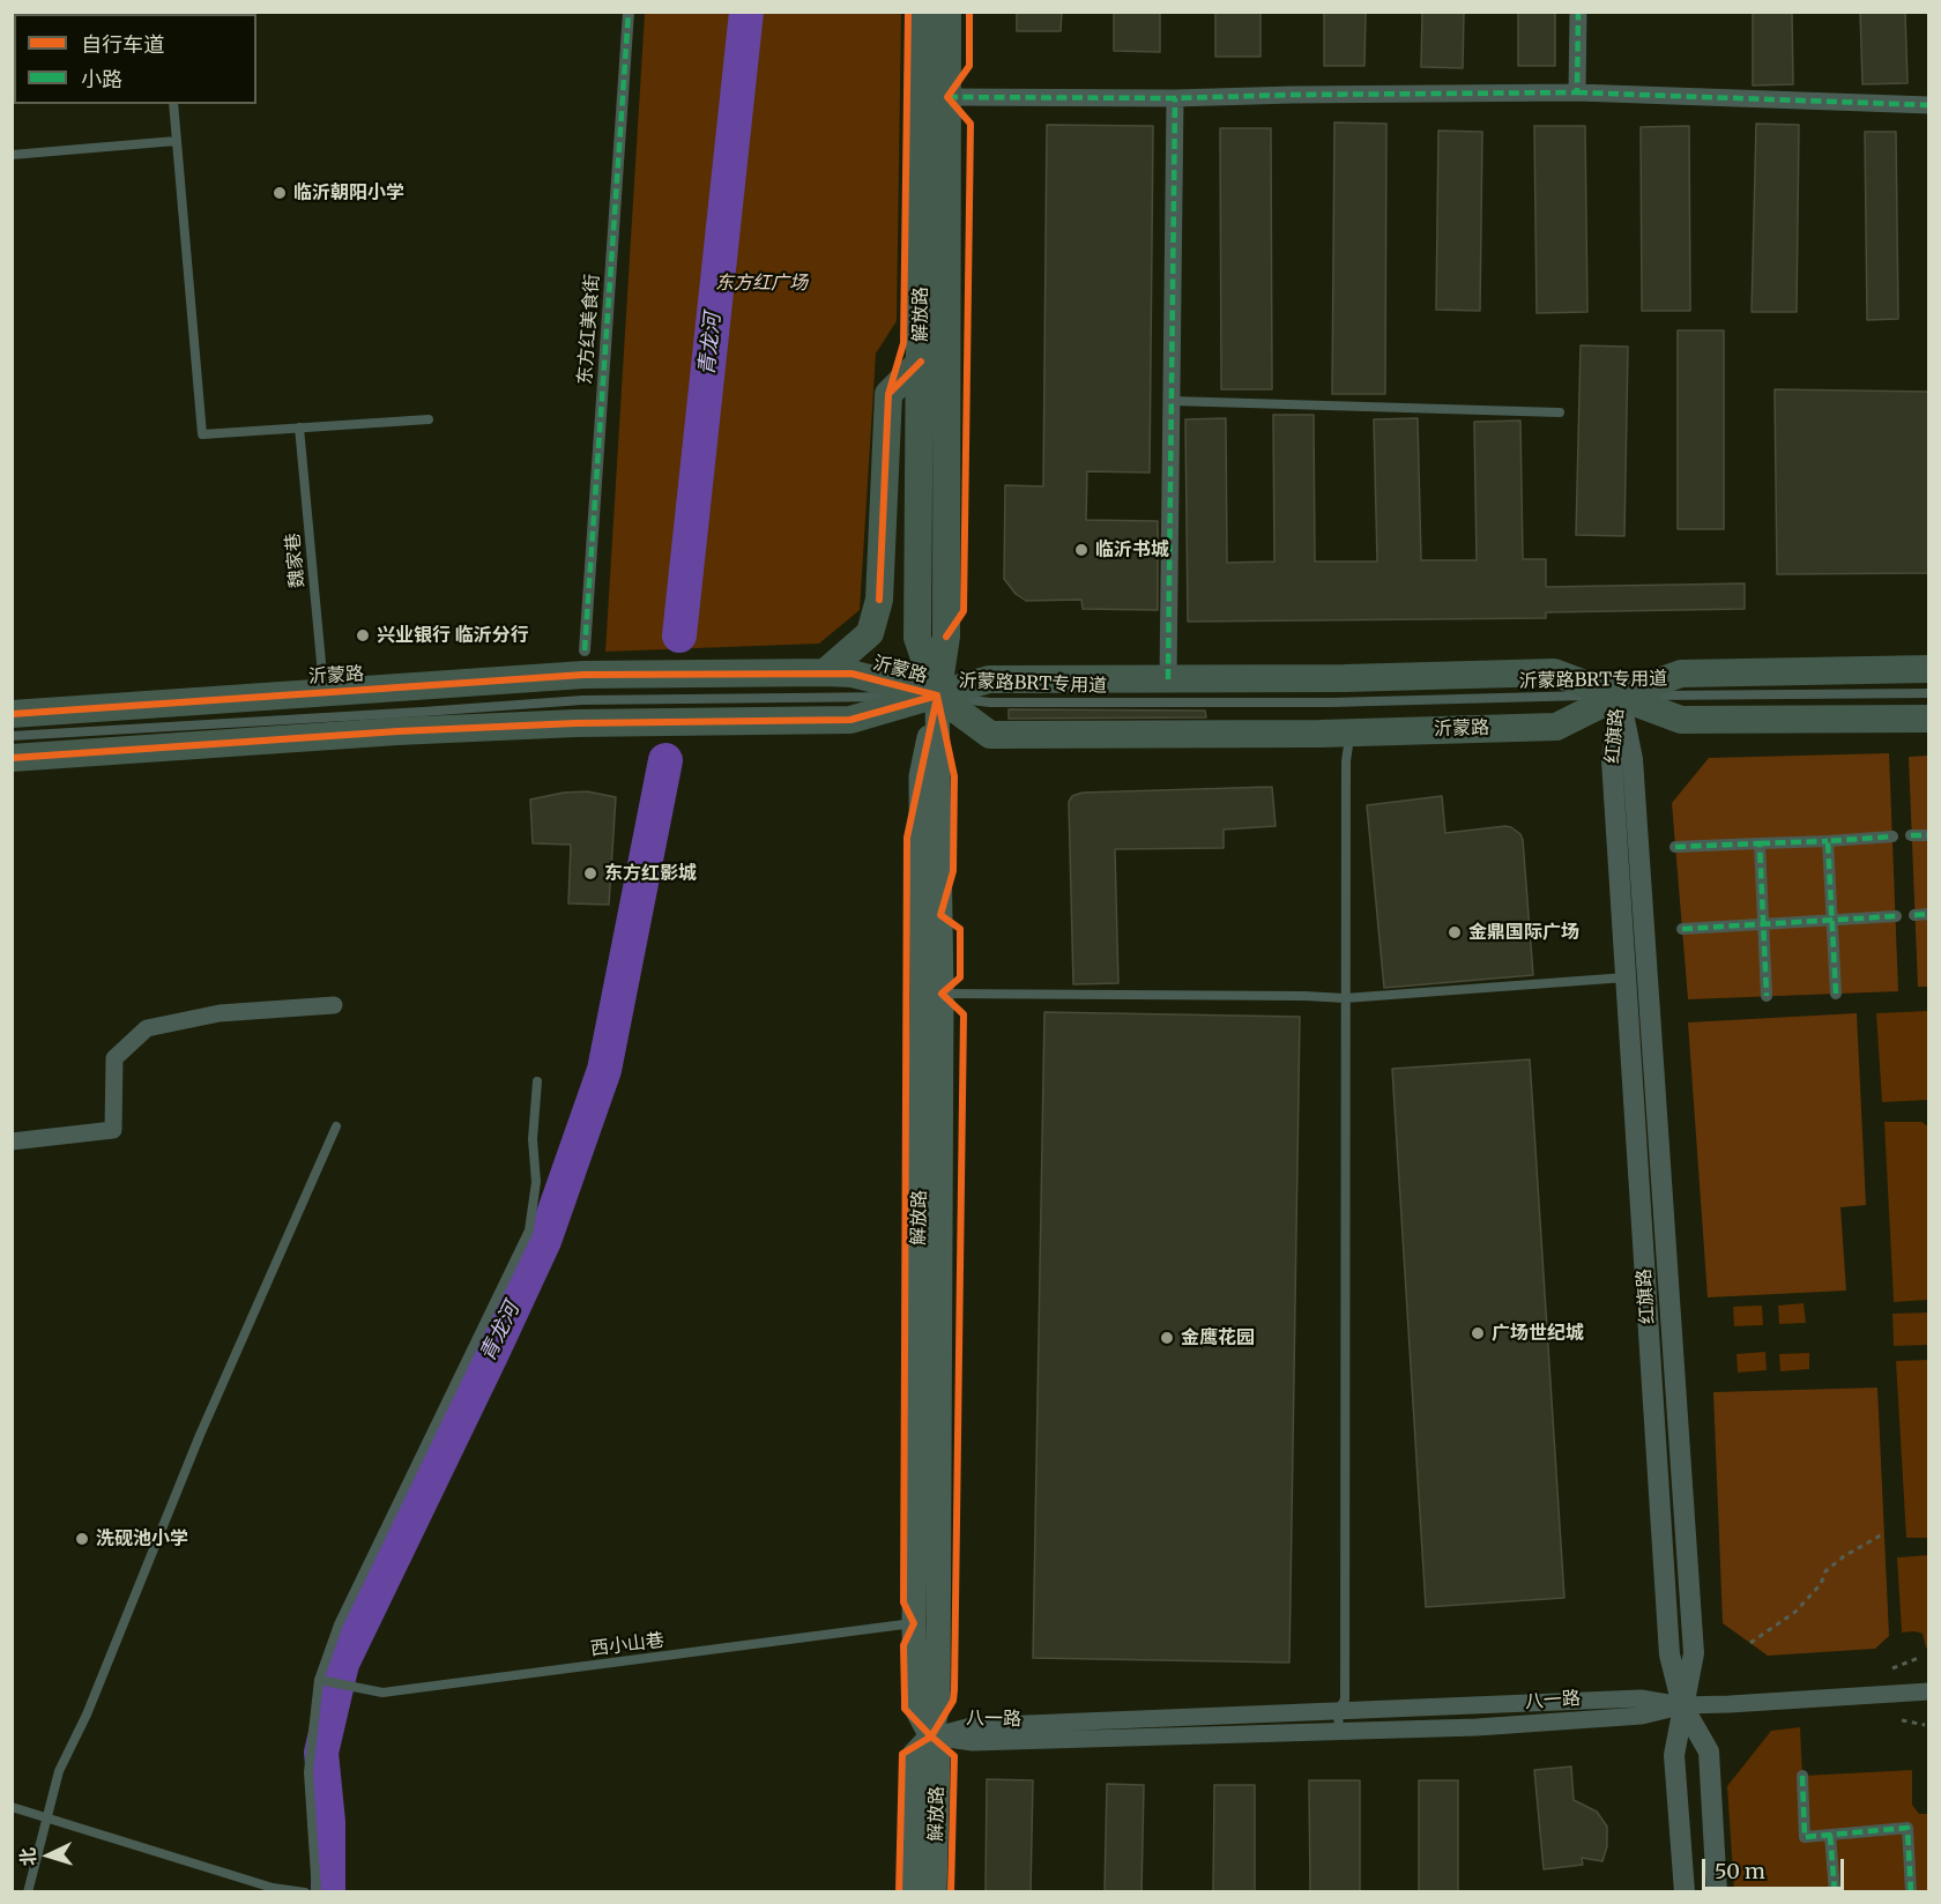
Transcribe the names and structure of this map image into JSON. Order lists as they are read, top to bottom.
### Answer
{
  "streets": {
    "main road": ["解放路", "沂蒙路"],
    "street": ["东方红美食街", "红旗路", "八一路"],
    "lane": ["魏家巷", "沂蒙路BRT专用道", "西小山巷"]
  },
  "crossings": [
    ["解放路", "沂蒙路"],
    ["解放路", "沂蒙路BRT专用道"],
    ["解放路", "西小山巷"],
    ["解放路", "八一路"],
    ["魏家巷", "沂蒙路"],
    ["沂蒙路", "沂蒙路BRT专用道"],
    ["沂蒙路", "红旗路"],
    ["沂蒙路BRT专用道", "红旗路"],
    ["红旗路", "八一路"]
  ],
  "water": ["青龙河"],
  "parks": ["东方红广场"],
  "places": [
    "临沂朝阳小学",
    "临沂书城",
    "兴业银行 临沂分行",
    "东方红影城",
    "金鼎国际广场",
    "广场世纪城",
    "金鹰花园",
    "洗砚池小学"
  ],
  "legend": ["自行车道", "小路"],
  "scale_bar": "50 m",
  "north": "left"
}
